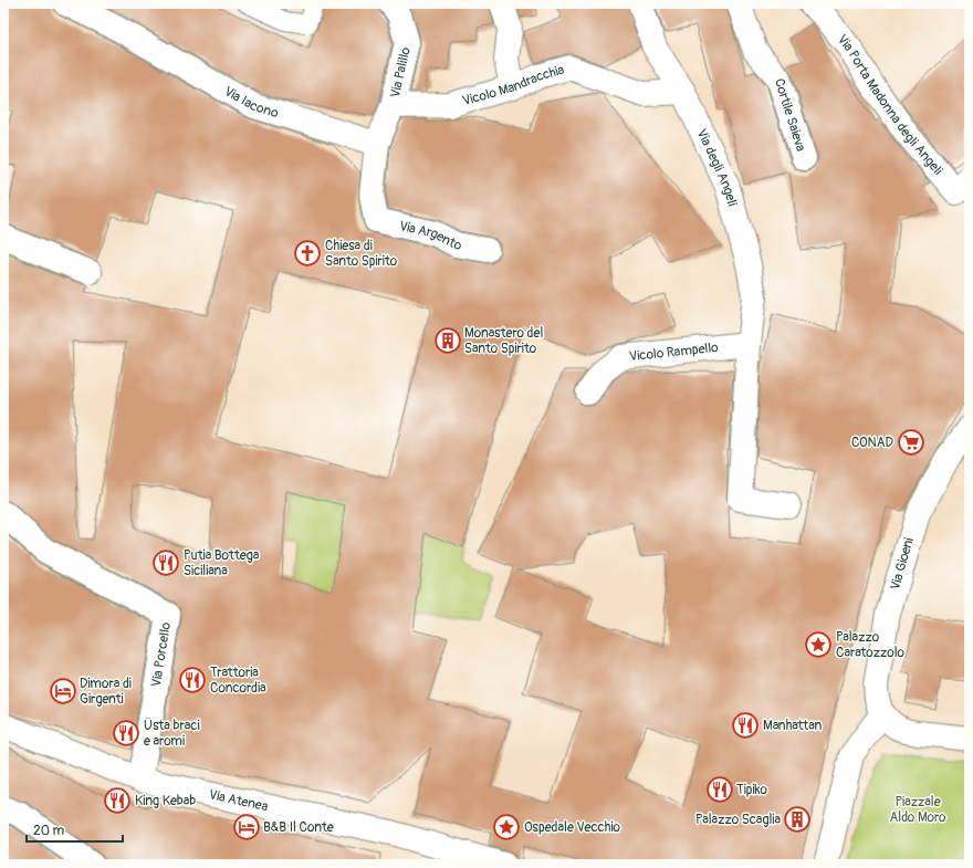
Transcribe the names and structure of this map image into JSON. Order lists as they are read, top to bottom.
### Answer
{
  "streets": {
    "street": [
      "Via Palillo",
      "Vicolo Mandracchia",
      "Via Iacono",
      "Via Porta Madonna degli Angeli",
      "Cortile Saieva",
      "Via degli Angeli",
      "Via Argento",
      "Vicolo Rampello",
      "Via Gioeni",
      "Via Porcello",
      "Via Atenea"
    ]
  },
  "crossings": [
    ["Via Palillo", "Vicolo Mandracchia"],
    ["Via Palillo", "Via Iacono"],
    ["Via Palillo", "Via Argento"],
    ["Vicolo Mandracchia", "Via degli Angeli"],
    ["Via Iacono", "Via Argento"],
    ["Via degli Angeli", "Vicolo Rampello"],
    ["Via Porcello", "Via Atenea"]
  ],
  "parks": ["Piazzale Aldo Moro"],
  "places": {
    "church": ["Chiesa di Santo Spirito"],
    "building": ["Monastero del Santo Spirito", "Palazzo Scaglia"],
    "supermarket": ["CONAD"],
    "restaurant": [
      "Putia Bottega Siciliana",
      "Trattoria Concordia",
      "Manhattan",
      "Üsta braci e aromi",
      "Tipiko",
      "King Kebab"
    ],
    "place": ["Palazzo Caratozzolo", "Ospedale Vecchio"],
    "hotel": ["Dimora di Girgenti", "B&B Il Conte"]
  },
  "scale_bar": "20 m"
}
